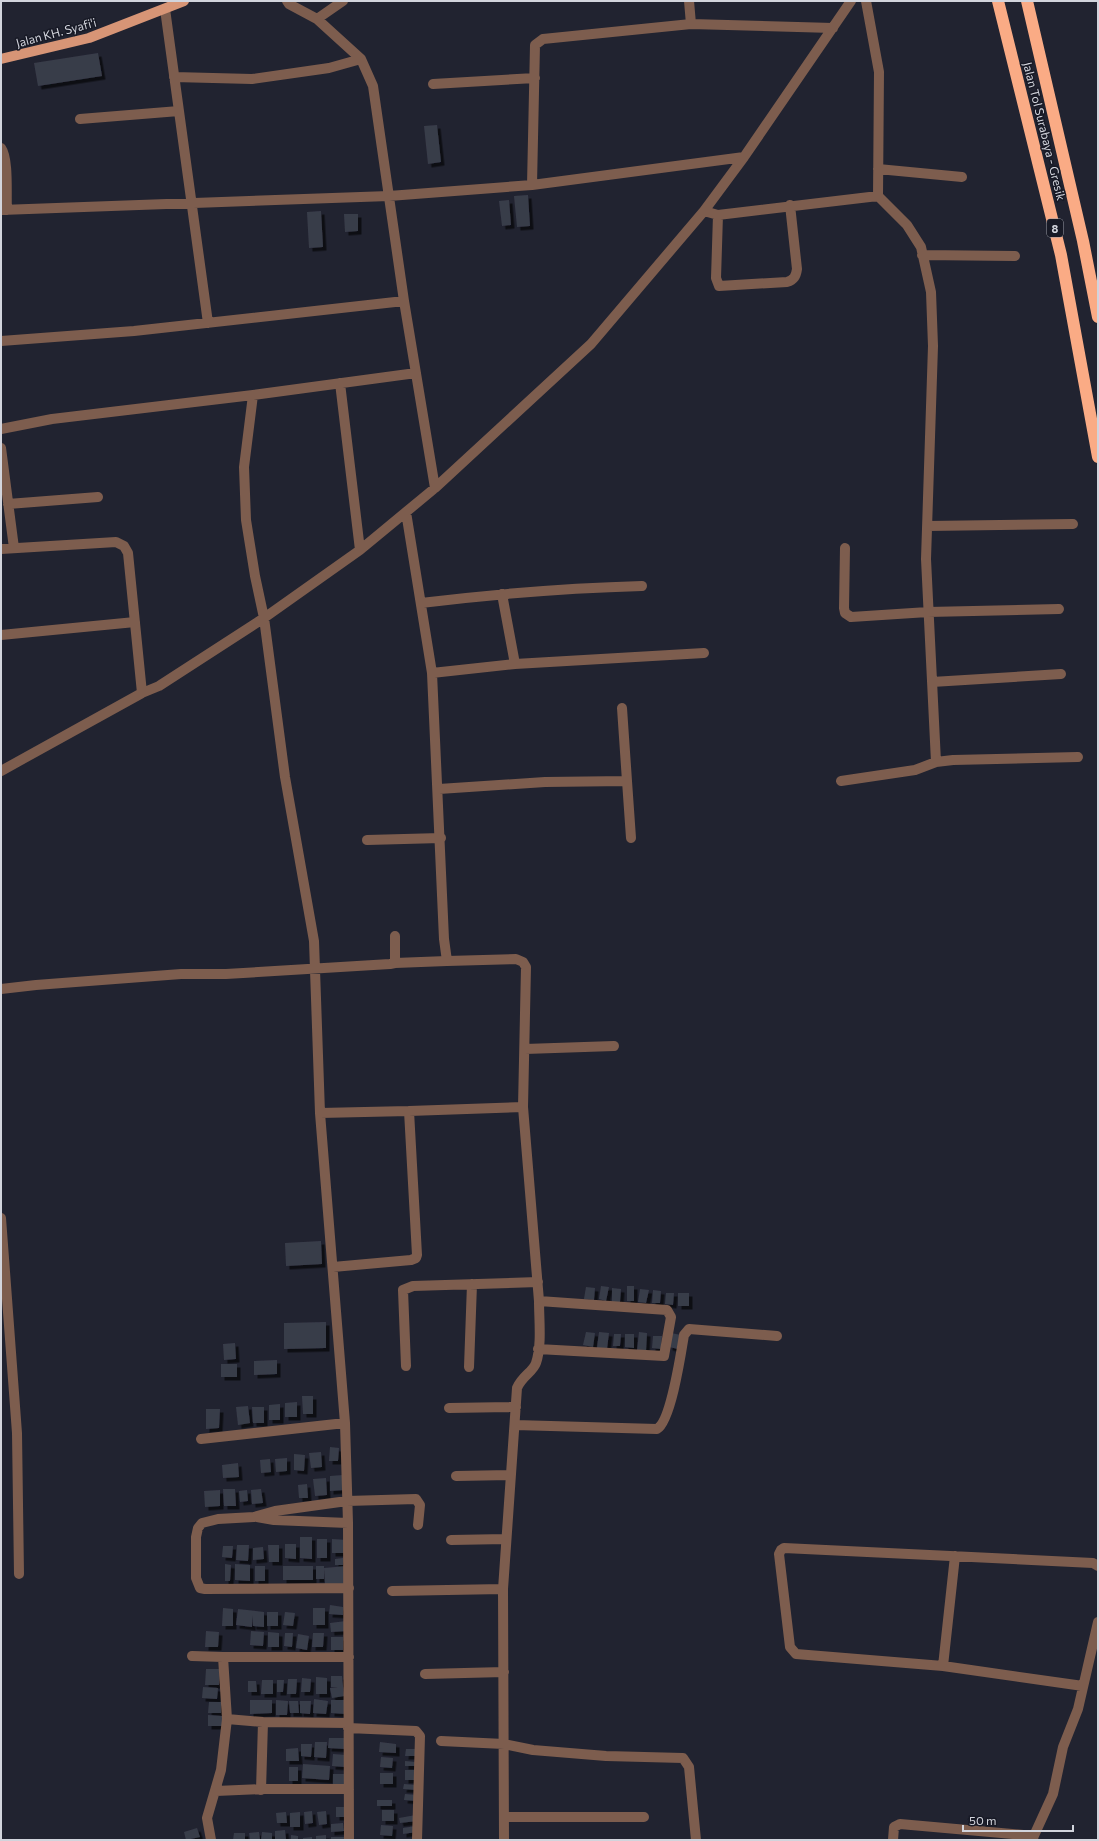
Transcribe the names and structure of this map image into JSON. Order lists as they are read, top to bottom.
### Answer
{
  "streets": {
    "highway": ["Jalan Tol Surabaya - Gresik", "8"],
    "main road": ["Jalan KH. Syafi'i"]
  },
  "scale_bar": "50 m"
}
